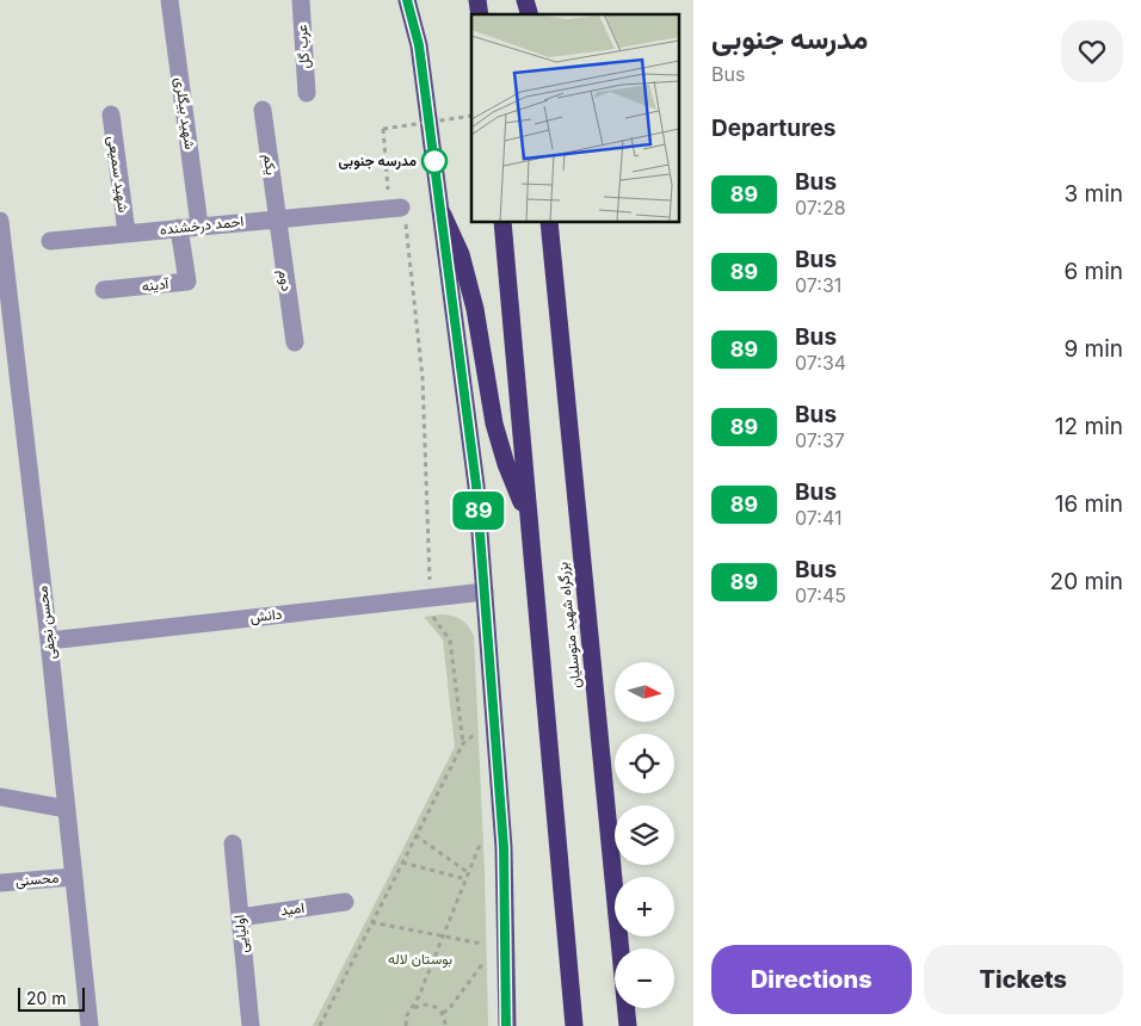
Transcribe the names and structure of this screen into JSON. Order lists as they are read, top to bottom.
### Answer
{
  "streets": {
    "highway": ["بزرگراه شهید متوسلیان"],
    "street": [
      "عرب گل",
      "شهید بیگلری",
      "یکم",
      "شهید سمیعی",
      "احمد درخشنده",
      "دوم",
      "آدینه",
      "دانش",
      "محسن نجفی",
      "محسنی",
      "امید",
      "اولیایی"
    ]
  },
  "crossings": [
    ["شهید بیگلری", "احمد درخشنده"],
    ["یکم", "احمد درخشنده"],
    ["یکم", "دوم"],
    ["شهید سمیعی", "احمد درخشنده"],
    ["احمد درخشنده", "دوم"],
    ["احمد درخشنده", "آدینه"],
    ["دانش", "محسن نجفی"],
    ["محسن نجفی", "محسنی"],
    ["امید", "اولیایی"]
  ],
  "parks": ["بوستان لاله"],
  "places": ["مدرسه جنوبی"],
  "lines": ["bus line 89"],
  "scale_bar": "20 m",
  "north": "right",
  "page": {
    "on_map": "89",
    "heading": [
      ["مدرسه جنوبی", "Bus"],
      "Departures"
    ],
    "list": [
      {
        "mark": "89",
        "name": "Bus",
        "note": "07:28",
        "value": "3 min"
      },
      {
        "mark": "89",
        "name": "Bus",
        "note": "07:31",
        "value": "6 min"
      },
      {
        "mark": "89",
        "name": "Bus",
        "note": "07:34",
        "value": "9 min"
      },
      {
        "mark": "89",
        "name": "Bus",
        "note": "07:37",
        "value": "12 min"
      },
      {
        "mark": "89",
        "name": "Bus",
        "note": "07:41",
        "value": "16 min"
      },
      {
        "mark": "89",
        "name": "Bus",
        "note": "07:45",
        "value": "20 min"
      }
    ],
    "map_buttons": ["+", "−"],
    "buttons": ["Directions", "Tickets"],
    "scale": "20 m"
  }
}
